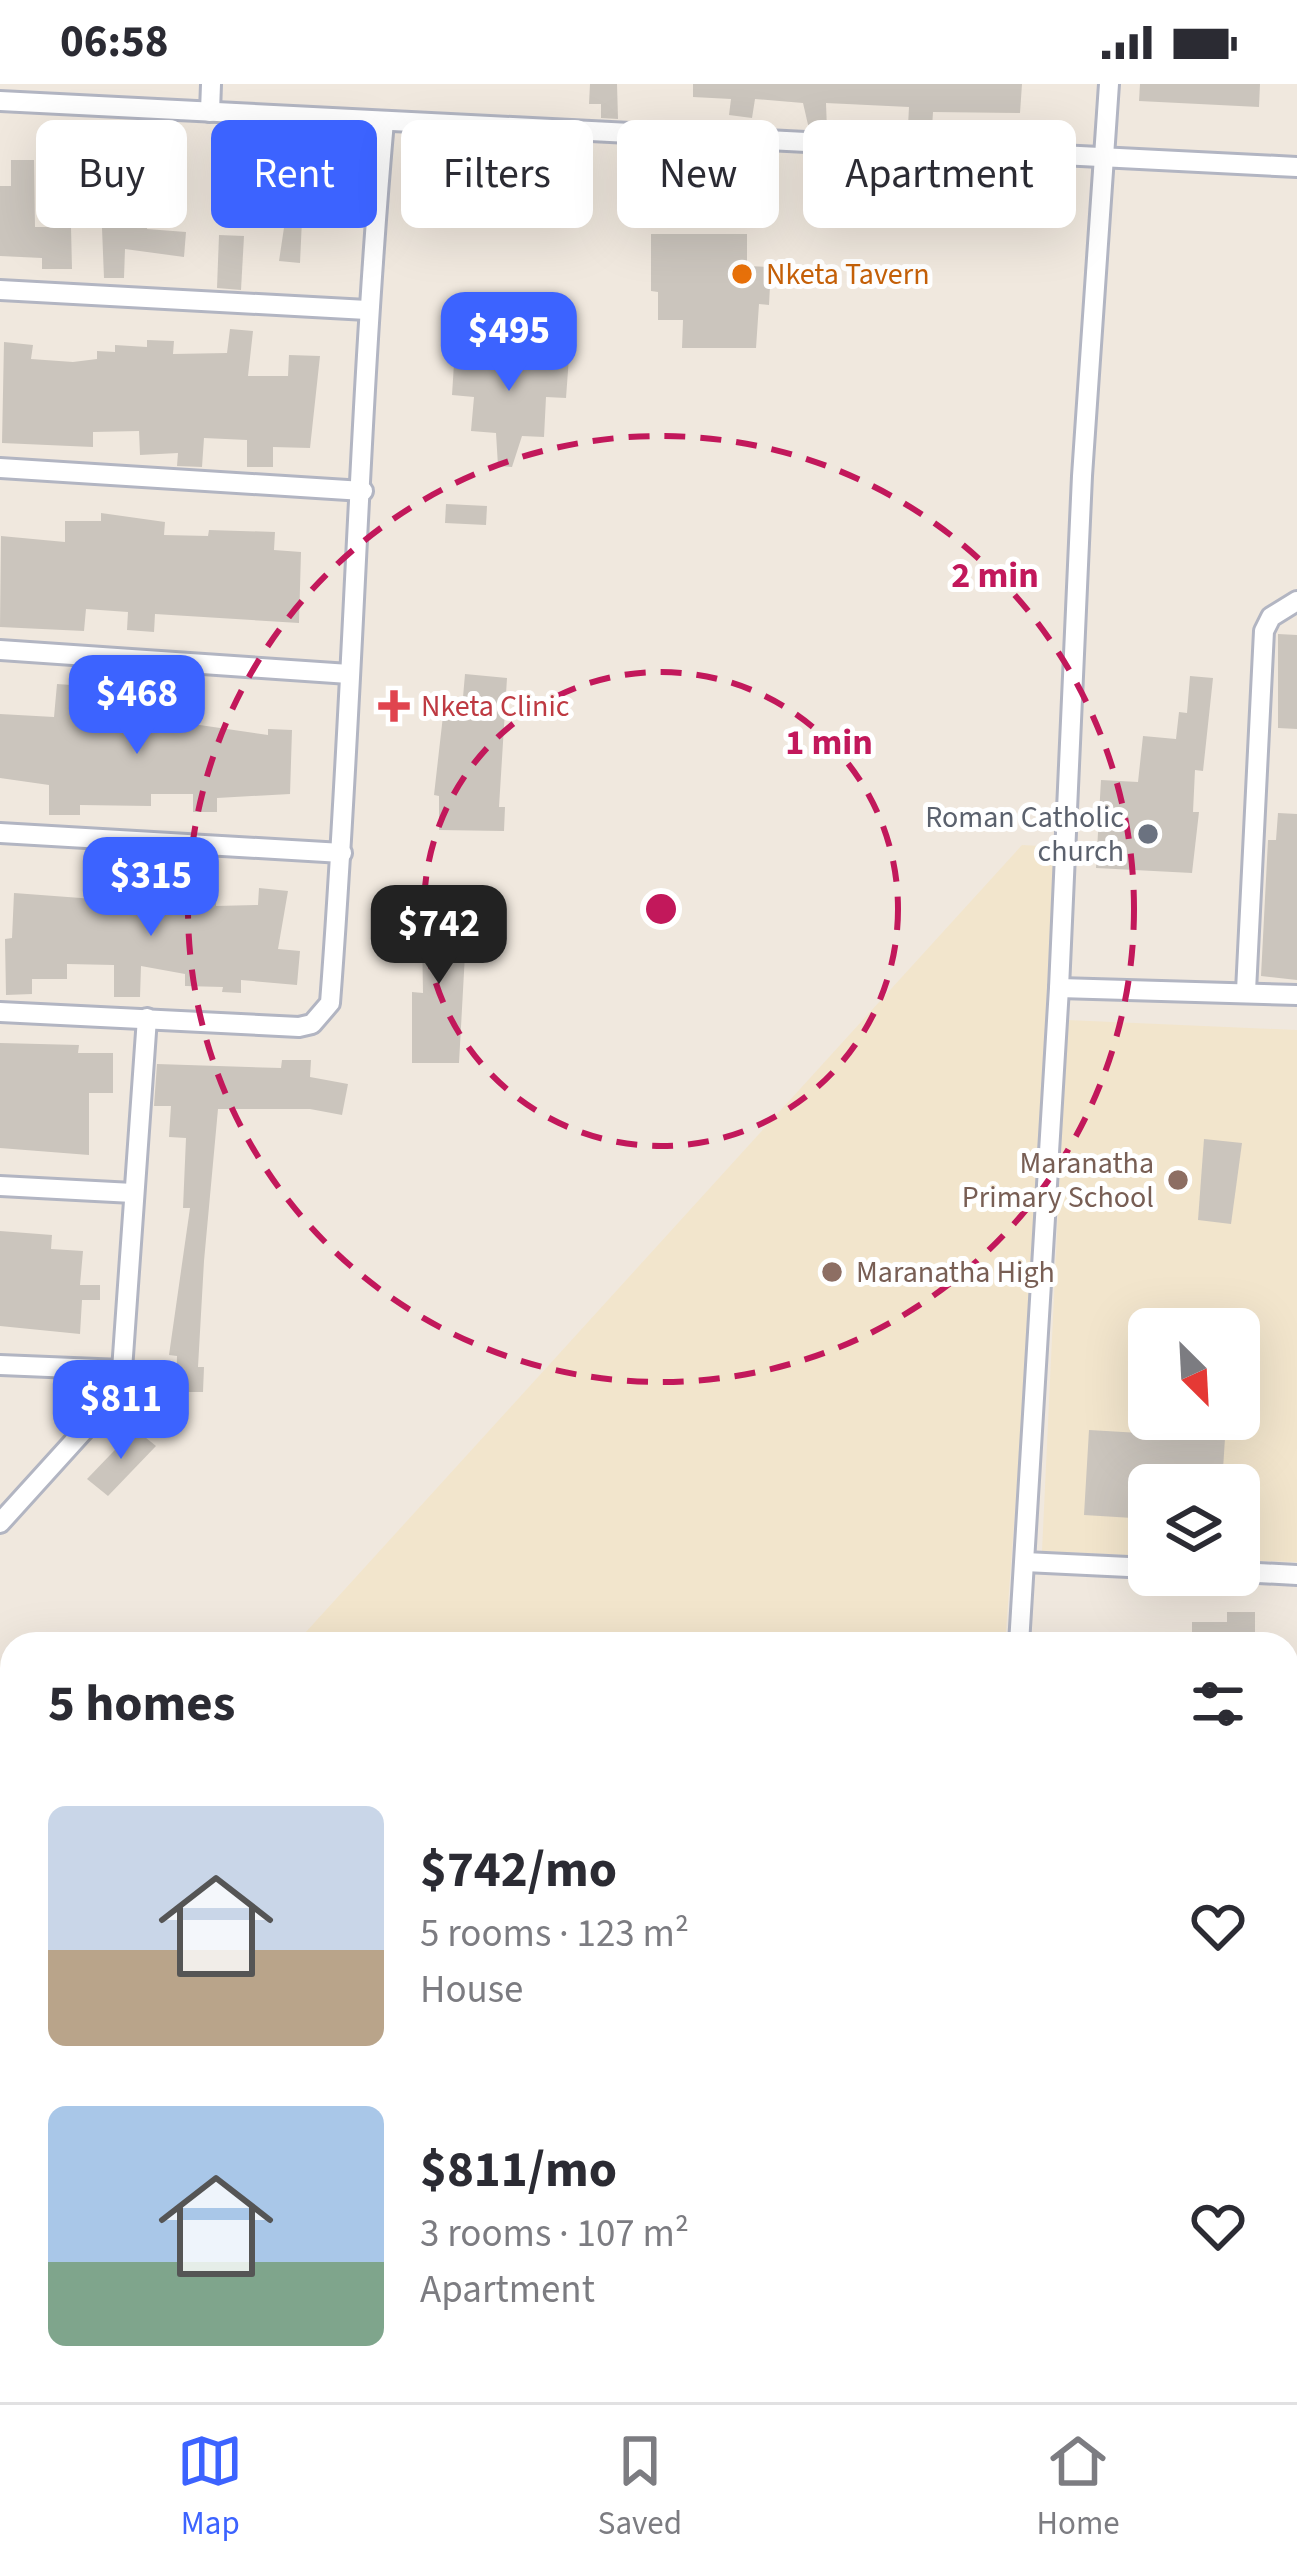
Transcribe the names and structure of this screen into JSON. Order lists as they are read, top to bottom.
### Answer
{
  "places": {
    "other": [
      "Nketa Tavern",
      "Roman Catholic church",
      "Maranatha Primary School",
      "Maranatha High"
    ],
    "health": ["Nketa Clinic"]
  },
  "north": "bottom right",
  "page": {
    "status": "06:58",
    "chip": [
      "Buy",
      "Rent",
      "Filters",
      "New",
      "Apartment"
    ],
    "price": [
      "$495",
      "$468",
      "$315",
      "$742",
      "$811"
    ],
    "heading": "5 homes",
    "list": [
      {
        "name": "$742/mo",
        "note": "5 rooms · 123 m² · House"
      },
      {
        "name": "$811/mo",
        "note": "3 rooms · 107 m² · Apartment"
      }
    ],
    "tabs": ["Map", "Saved", "Home"]
  },
  "rings": ["2 min", "1 min"]
}
